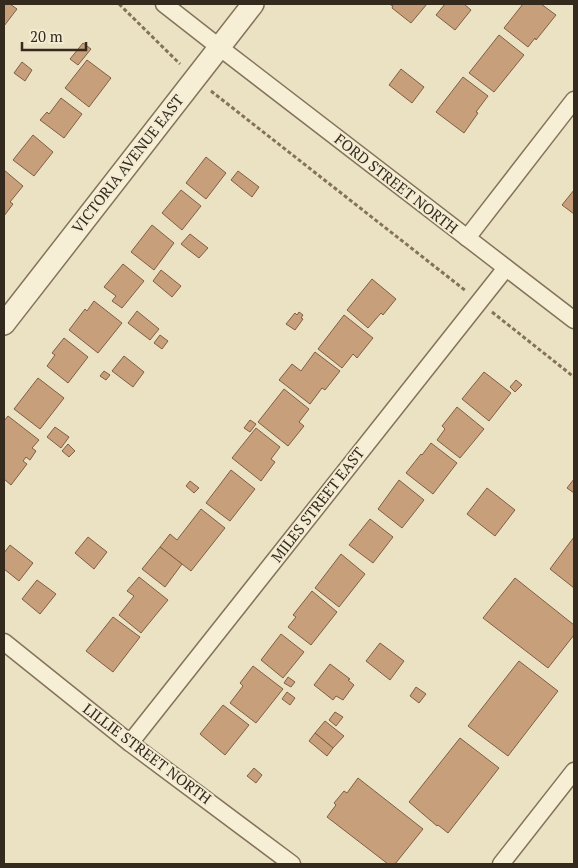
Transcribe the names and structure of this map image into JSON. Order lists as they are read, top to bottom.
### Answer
{
  "streets": {
    "street": [
      "VICTORIA AVENUE EAST",
      "FORD STREET NORTH",
      "MILES STREET EAST",
      "LILLIE STREET NORTH"
    ]
  },
  "crossings": [
    ["VICTORIA AVENUE EAST", "FORD STREET NORTH"],
    ["FORD STREET NORTH", "MILES STREET EAST"],
    ["MILES STREET EAST", "LILLIE STREET NORTH"]
  ],
  "scale_bar": "20 m"
}
